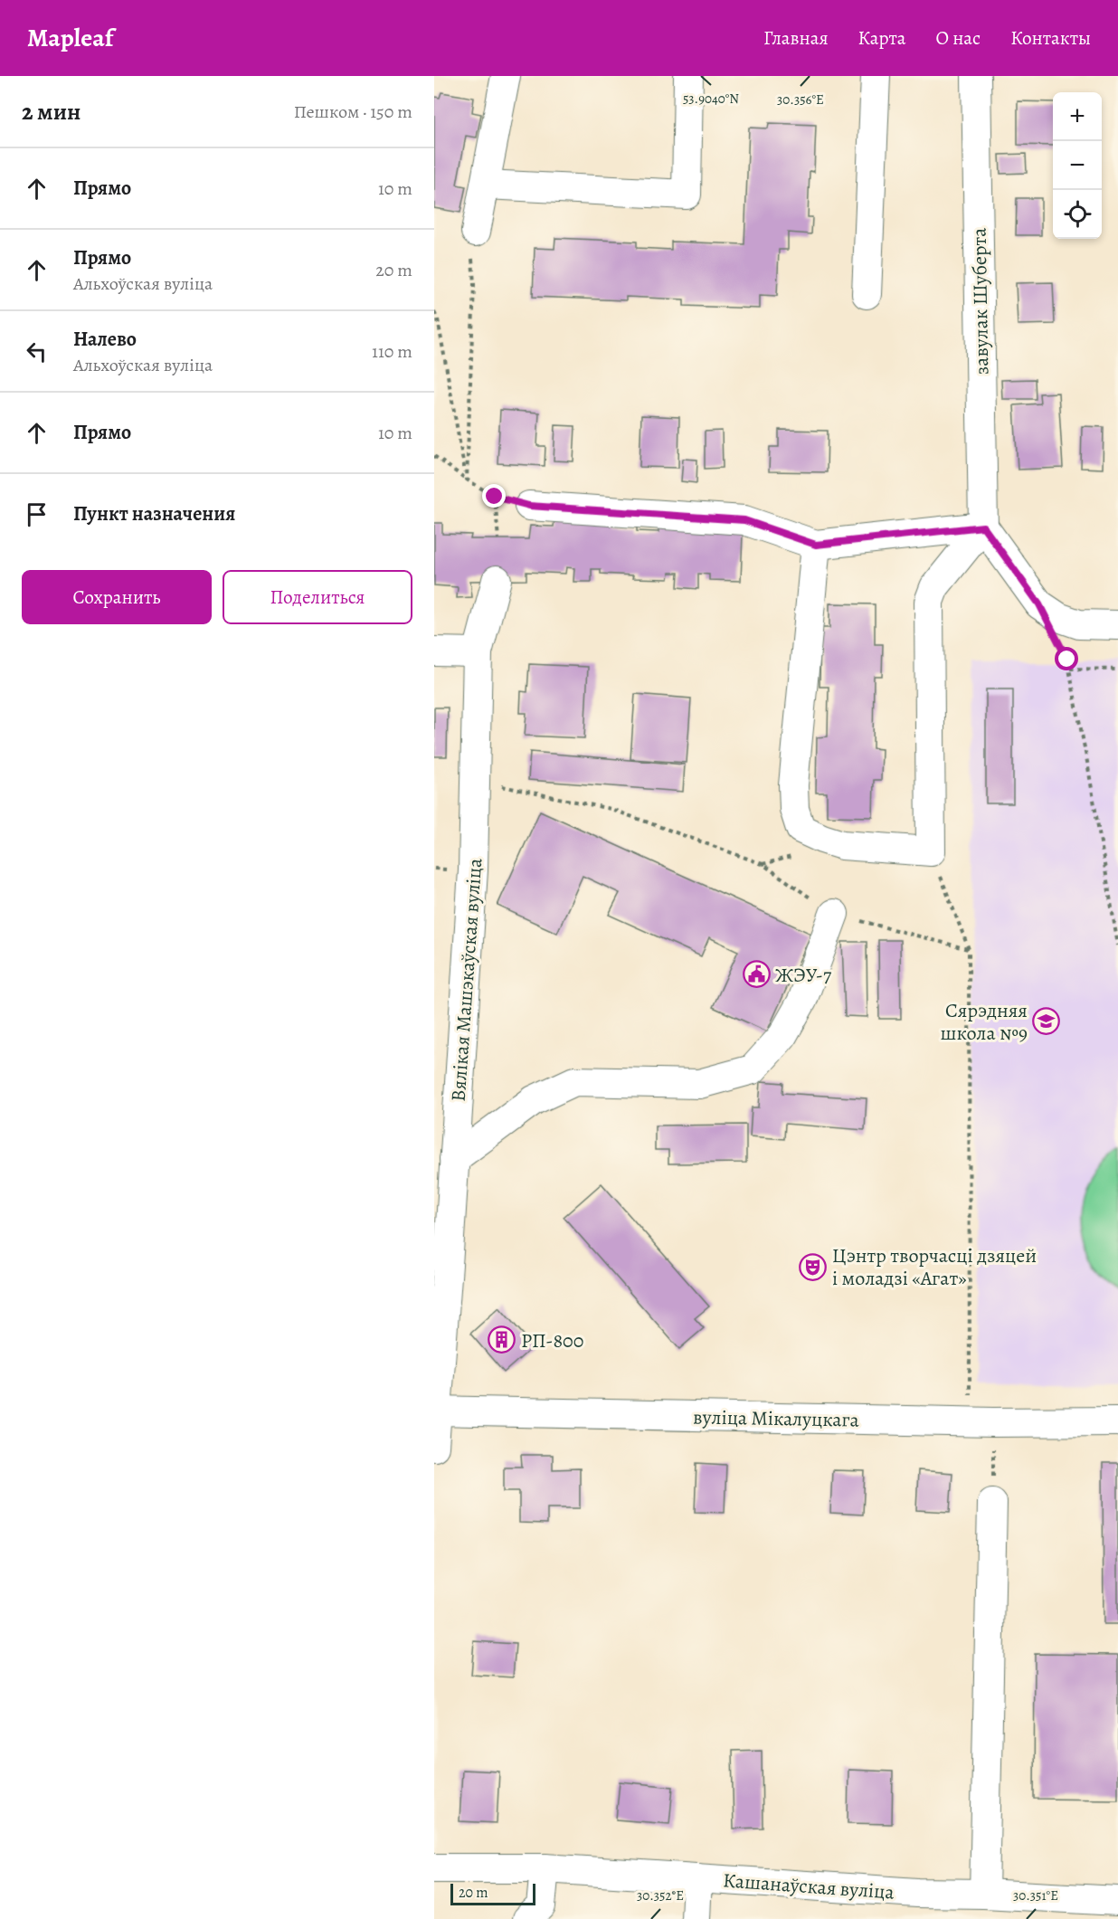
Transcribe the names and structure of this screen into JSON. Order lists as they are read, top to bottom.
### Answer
{
  "streets": {
    "street": [
      "завулак Шуберта",
      "Вялікая Машэкаўская вуліца",
      "вуліца Мікалуцкага",
      "Кашанаўская вуліца"
    ]
  },
  "crossings": [
    ["Вялікая Машэкаўская вуліца", "вуліца Мікалуцкага"]
  ],
  "places": {
    "public building": ["ЖЭУ-7"],
    "school or university": ["Сярэдняя школа №9"],
    "theatre": ["Цэнтр творчасці дзяцей і моладзі «Агат»"],
    "building": ["РП-800"]
  },
  "scale_bar": "20 m",
  "page": {
    "header": "Mapleaf",
    "nav": [
      "Главная",
      "Карта",
      "О нас",
      "Контакты"
    ],
    "heading": ["2 мин", "Пешком · 150 m"],
    "map_buttons": ["+", "−"],
    "list": [
      ["Прямо", "10 m"],
      ["Прямо", "Альхоўская вуліца", "20 m"],
      ["Налево", "Альхоўская вуліца", "110 m"],
      ["Прямо", "10 m"],
      "Пункт назначения"
    ],
    "buttons": ["Сохранить", "Поделиться"],
    "scale": "20 m"
  },
  "coordinates": [
    "53.9040°N",
    "30.356°E",
    "30.352°E",
    "30.351°E"
  ]
}
